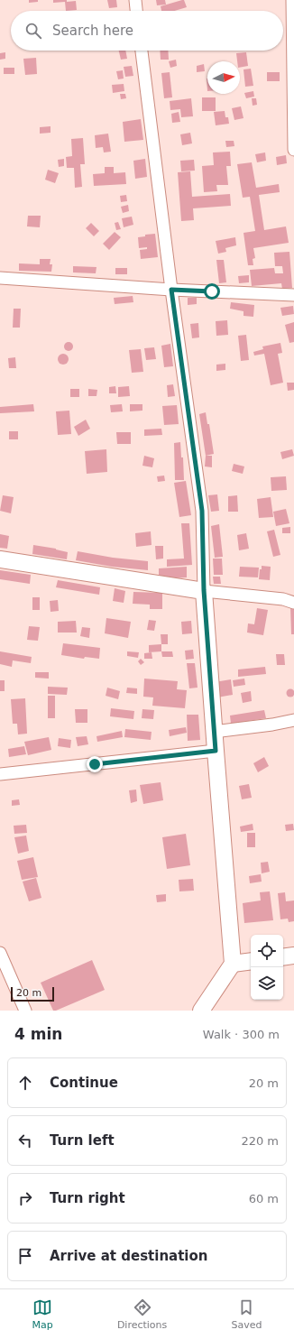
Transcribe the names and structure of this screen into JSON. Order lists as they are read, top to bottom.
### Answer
{
  "scale_bar": "20 m",
  "north": "right",
  "page": {
    "search": "Search here",
    "scale": "20 m",
    "heading": ["4 min", "Walk · 300 m"],
    "list": [
      ["Continue", "20 m"],
      ["Turn left", "220 m"],
      ["Turn right", "60 m"],
      "Arrive at destination"
    ],
    "nav": ["Map", "Directions", "Saved"]
  }
}
